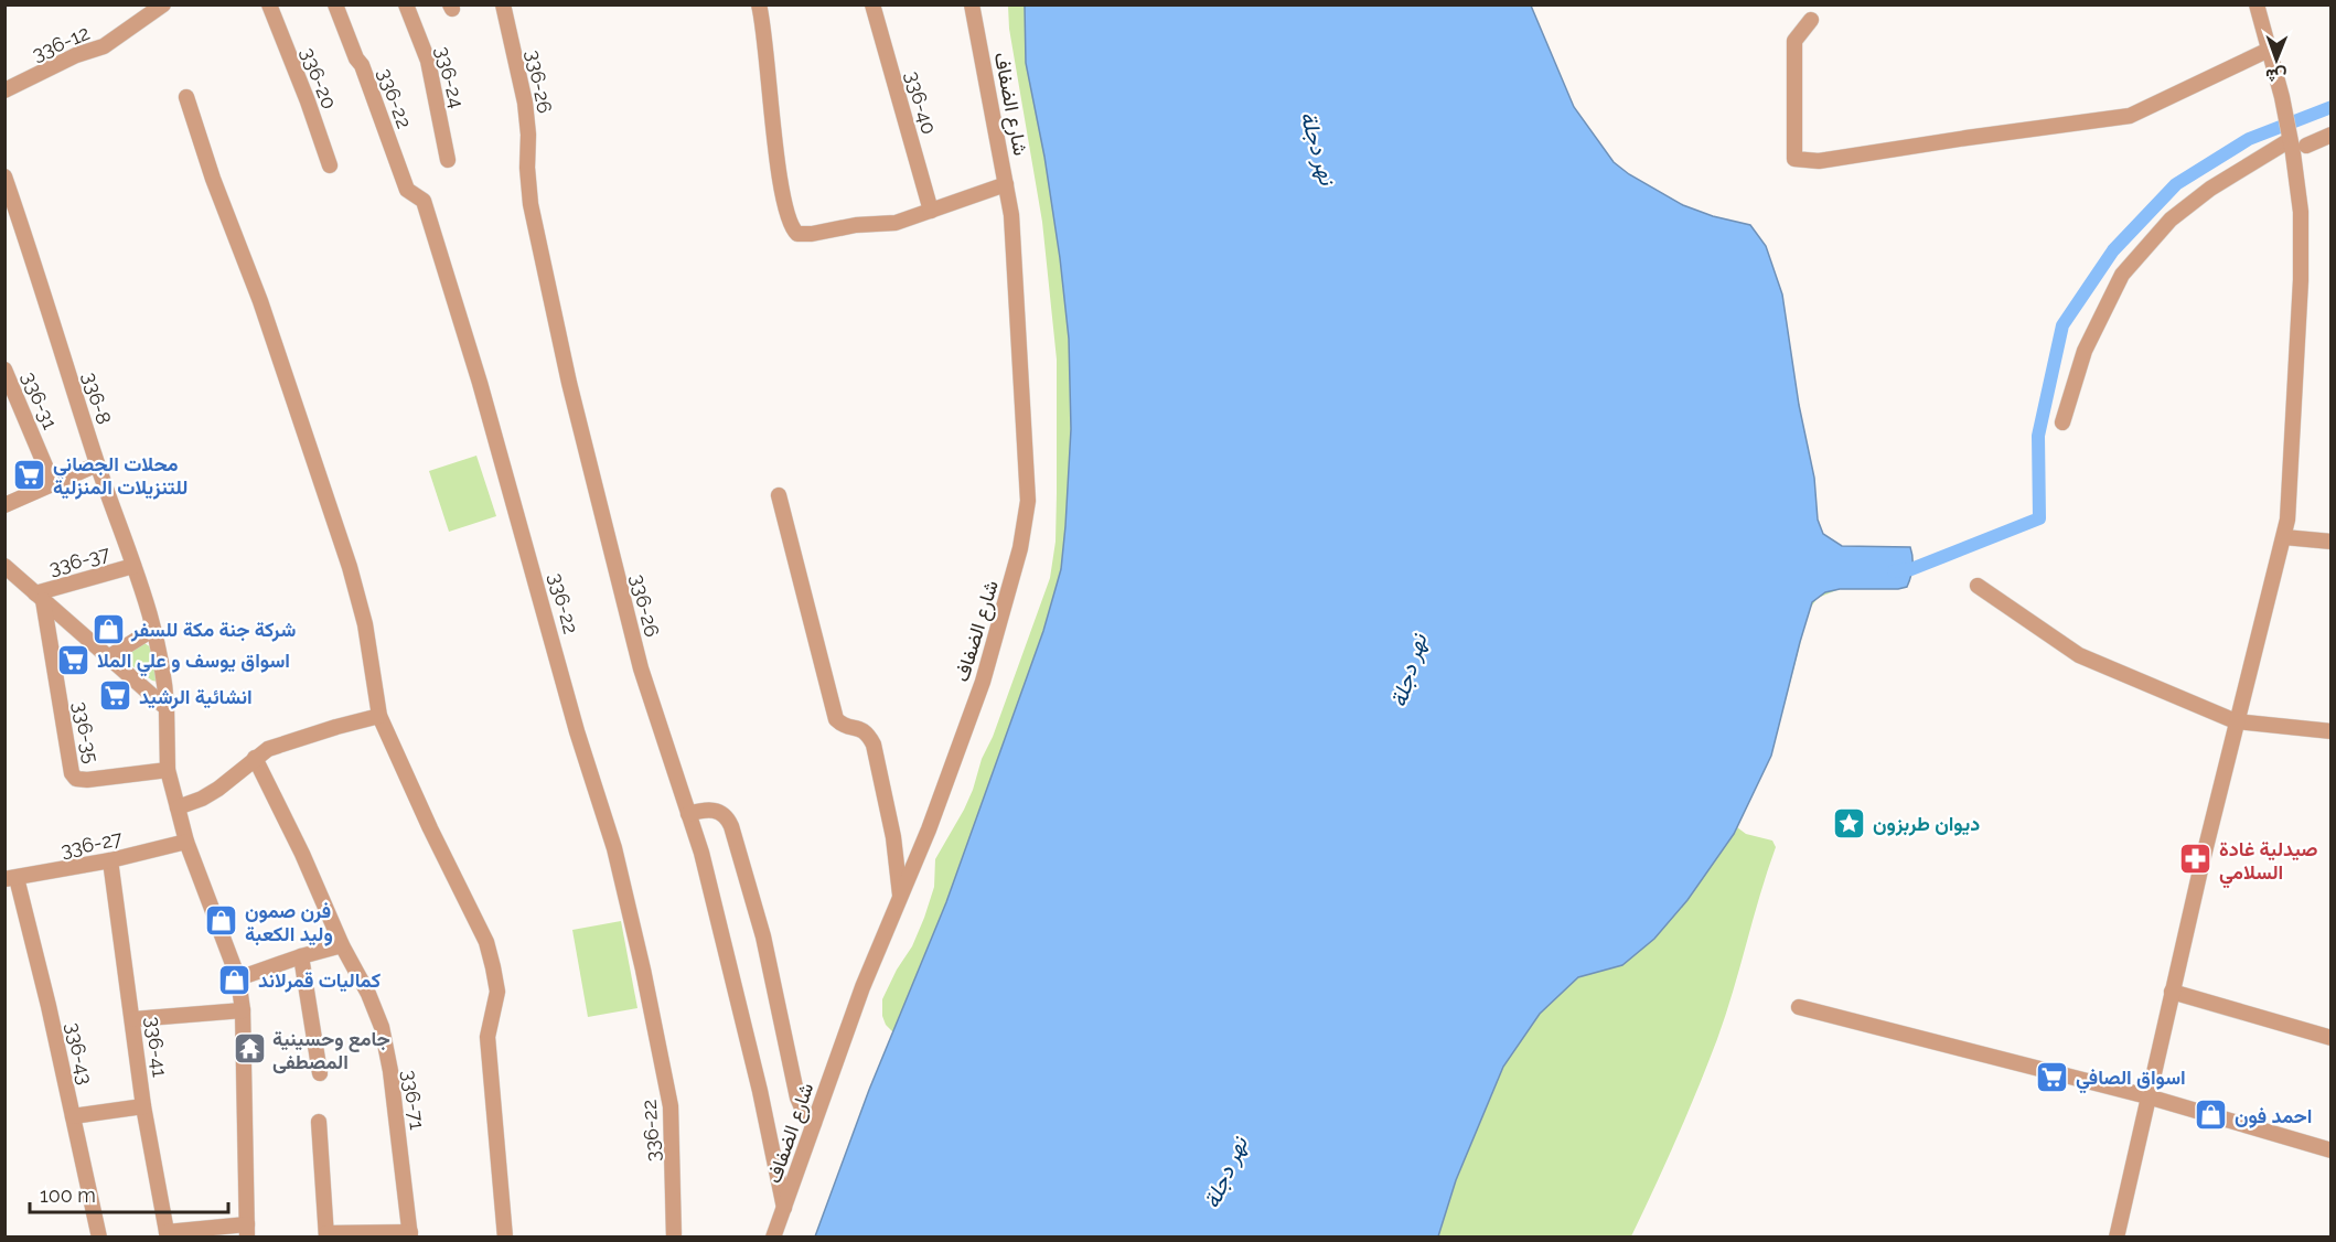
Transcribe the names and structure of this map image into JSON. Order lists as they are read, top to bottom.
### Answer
{
  "streets": {
    "street": [
      "336-12",
      "336-24",
      "336-20",
      "336-26",
      "336-22",
      "336-40",
      "شارع الضفاف",
      "336-8",
      "336-31",
      "336-37",
      "336-35",
      "336-27",
      "336-41",
      "336-43",
      "336-71"
    ]
  },
  "crossings": [
    ["336-26", "شارع الضفاف"],
    ["336-8", "336-37"],
    ["336-8", "336-35"],
    ["336-8", "336-27"],
    ["336-37", "336-35"],
    ["336-27", "336-41"],
    ["336-27", "336-43"]
  ],
  "water": ["نهر دجلة"],
  "places": {
    "supermarket": [
      "محلات الجصاني للتنزيلات المنزلية",
      "اسواق يوسف و علي الملا",
      "انشائية الرشيد",
      "اسواق الصافي"
    ],
    "shop": [
      "شركة جنة مكة للسفر",
      "فرن صمون وليد الكعبة",
      "كماليات قمرلاند",
      "احمد فون"
    ],
    "place": ["ديوان طربزون"],
    "pharmacy": ["صيدلية غادة السلامي"],
    "temple": ["جامع وحسينية المصطفى"]
  },
  "scale_bar": "100 m",
  "north": "bottom"
}
